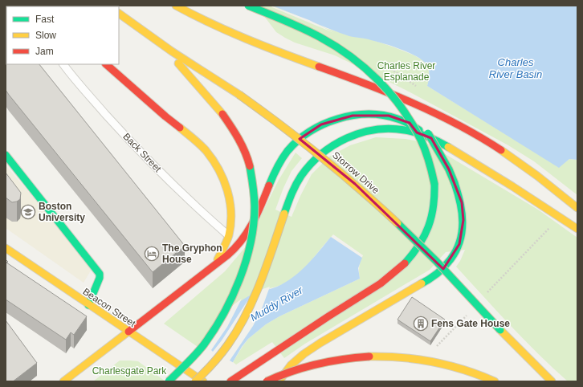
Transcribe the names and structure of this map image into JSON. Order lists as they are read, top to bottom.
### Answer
{
  "streets": {
    "main road": ["Storrow Drive", "Beacon Street"],
    "lane": ["Back Street"]
  },
  "water": ["Charles River Basin", "Muddy River"],
  "parks": ["Charles River Esplanade", "Charlesgate Park"],
  "places": {
    "school or university": ["Boston University"],
    "hotel": ["The Gryphon House"],
    "building": ["Fens Gate House"]
  },
  "legend": ["Fast", "Slow", "Jam"]
}
